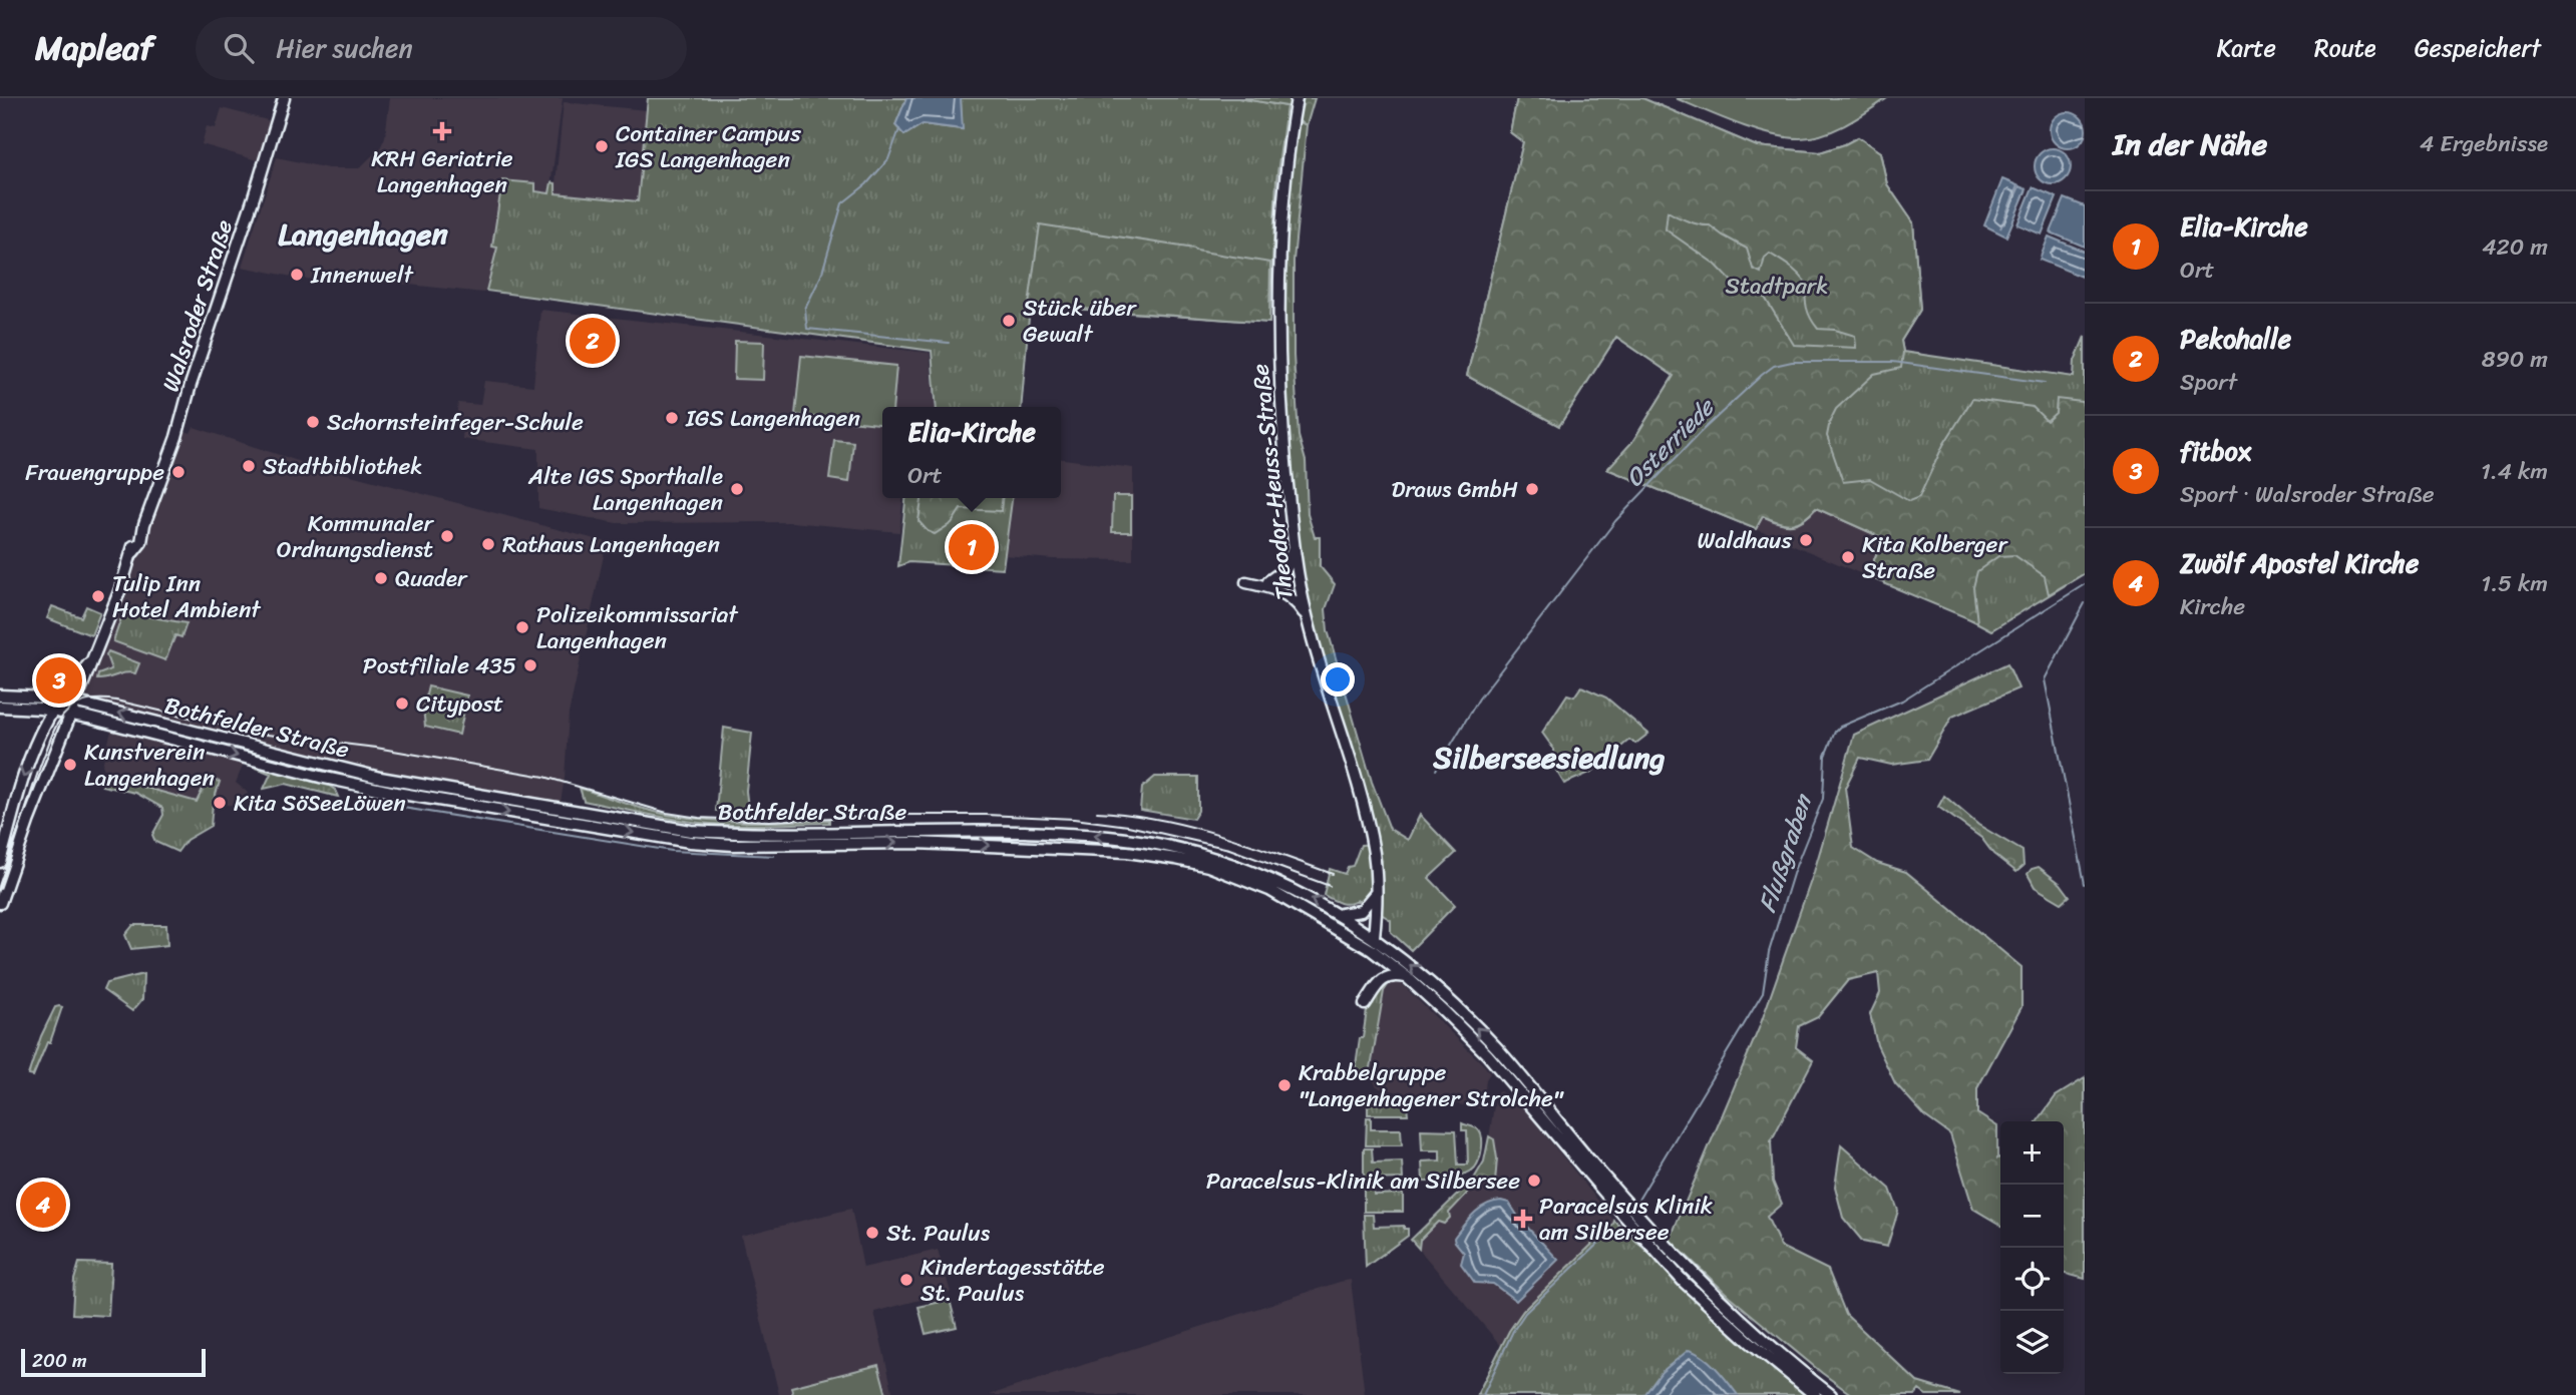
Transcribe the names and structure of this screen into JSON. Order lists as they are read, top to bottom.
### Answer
{
  "streets": {
    "main road": ["Walsroder Straße", "Theodor-Heuss-Straße", "Bothfelder Straße"]
  },
  "crossings": [
    ["Walsroder Straße", "Bothfelder Straße"],
    ["Theodor-Heuss-Straße", "Bothfelder Straße"]
  ],
  "districts": ["Langenhagen", "Silberseesiedlung"],
  "water": ["Osterriede", "Flußgraben"],
  "parks": ["Stadtpark"],
  "places": {
    "health": ["KRH Geriatrie Langenhagen", "Paracelsus Klinik am Silbersee"],
    "other": [
      "Container Campus IGS Langenhagen",
      "Innenwelt",
      "Stück über Gewalt",
      "IGS Langenhagen",
      "Schornsteinfeger-Schule",
      "Stadtbibliothek",
      "Frauengruppe",
      "Alte IGS Sporthalle Langenhagen",
      "Draws GmbH",
      "Kommunaler Ordnungsdienst",
      "Waldhaus",
      "Rathaus Langenhagen",
      "Kita Kolberger Straße",
      "Quader",
      "Tulip Inn Hotel Ambient",
      "Polizeikommissariat Langenhagen",
      "Postfiliale 435",
      "Citypost",
      "Kunstverein Langenhagen",
      "Kita SöSeeLöwen",
      "Krabbelgruppe \"Langenhagener Strolche\"",
      "Paracelsus-Klinik am Silbersee",
      "St. Paulus",
      "Kindertagesstätte St. Paulus"
    ]
  },
  "scale_bar": "200 m",
  "page": {
    "header": "Mapleaf",
    "search": "Hier suchen",
    "nav": ["Karte", "Route", "Gespeichert"],
    "heading": ["In der Nähe", "4 Ergebnisse"],
    "list": [
      {
        "mark": "1",
        "name": "Elia-Kirche",
        "note": "Ort",
        "value": "420 m"
      },
      {
        "mark": "2",
        "name": "Pekohalle",
        "note": "Sport",
        "value": "890 m"
      },
      {
        "mark": "3",
        "name": "fitbox",
        "note": "Sport · Walsroder Straße",
        "value": "1.4 km"
      },
      {
        "mark": "4",
        "name": "Zwölf Apostel Kirche",
        "note": "Kirche",
        "value": "1.5 km"
      }
    ],
    "pins": [
      "2",
      "1",
      "3",
      "4"
    ],
    "popup": ["Elia-Kirche", "Ort"],
    "map_buttons": ["+", "−"],
    "scale": "200 m"
  }
}
